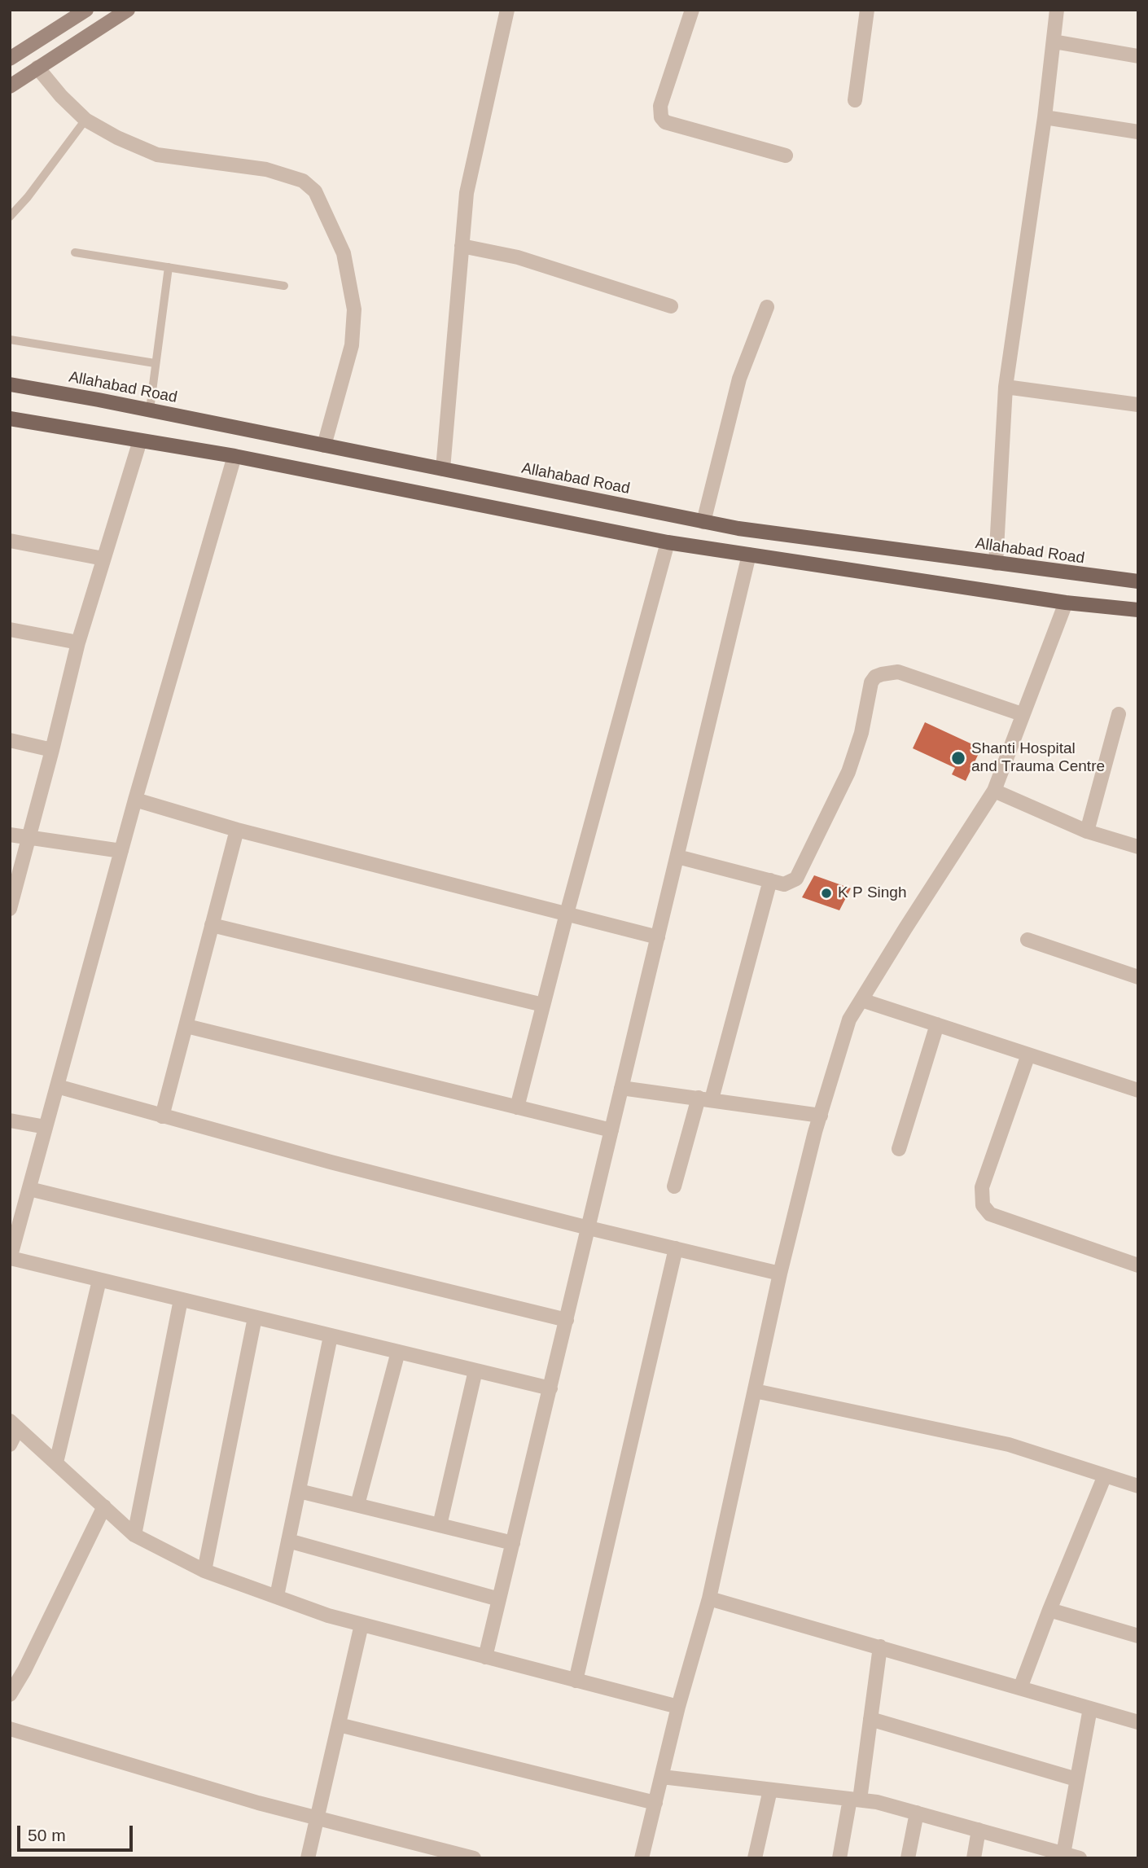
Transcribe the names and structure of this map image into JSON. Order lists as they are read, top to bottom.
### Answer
{
  "streets": {
    "main road": ["Allahabad Road"]
  },
  "places": ["Shanti Hospital and Trauma Centre", "K P Singh"],
  "scale_bar": "50 m"
}
